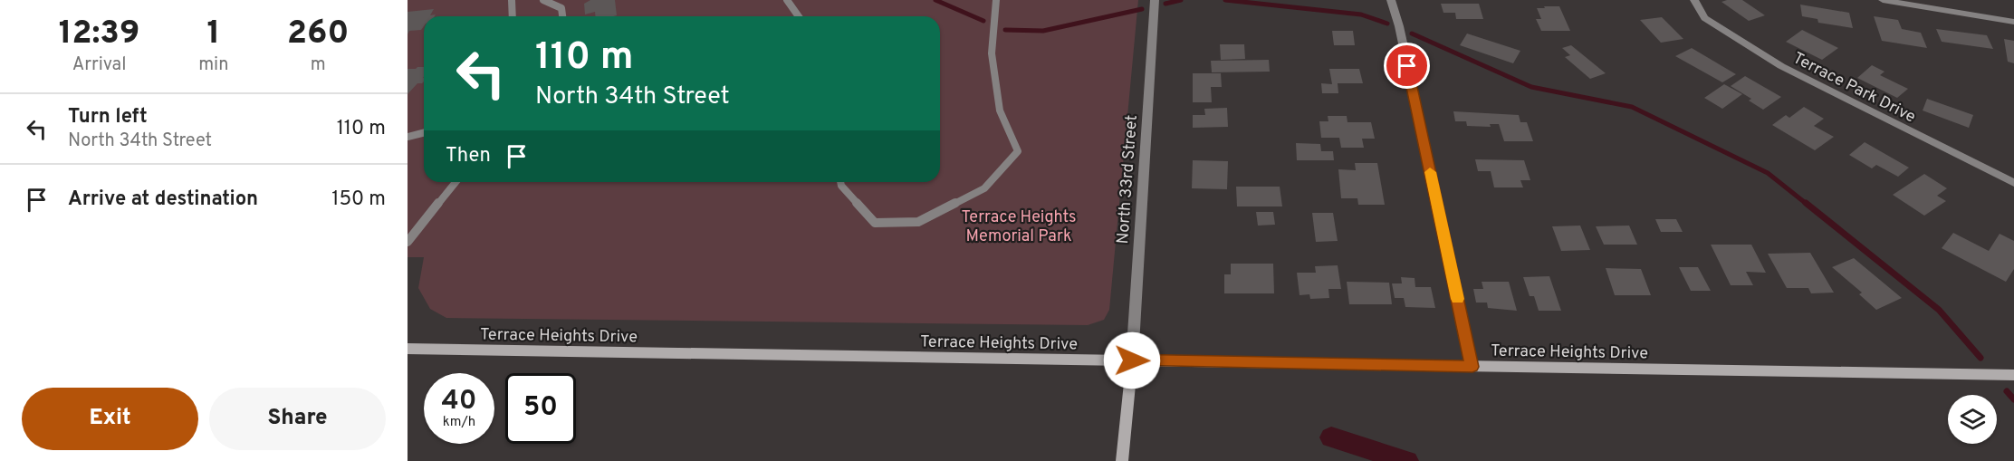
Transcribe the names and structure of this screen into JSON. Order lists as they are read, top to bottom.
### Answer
{
  "streets": {
    "main road": ["Terrace Heights Drive"],
    "street": ["Terrace Park Drive", "North 33rd Street"]
  },
  "crossings": [
    ["North 33rd Street", "Terrace Heights Drive"]
  ],
  "parks": ["Terrace Heights Memorial Park"],
  "page": {
    "eta": [
      "12:39",
      "Arrival",
      "1",
      "min",
      "260",
      "m"
    ],
    "turn": ["110 m", "North 34th Street"],
    "list": [
      {
        "name": "Turn left",
        "note": "North 34th Street",
        "value": "110 m"
      },
      {
        "name": "Arrive at destination",
        "value": "150 m"
      }
    ],
    "then": "Then",
    "speed": "40 km/h",
    "limit": "50",
    "buttons": ["Exit", "Share"]
  }
}
